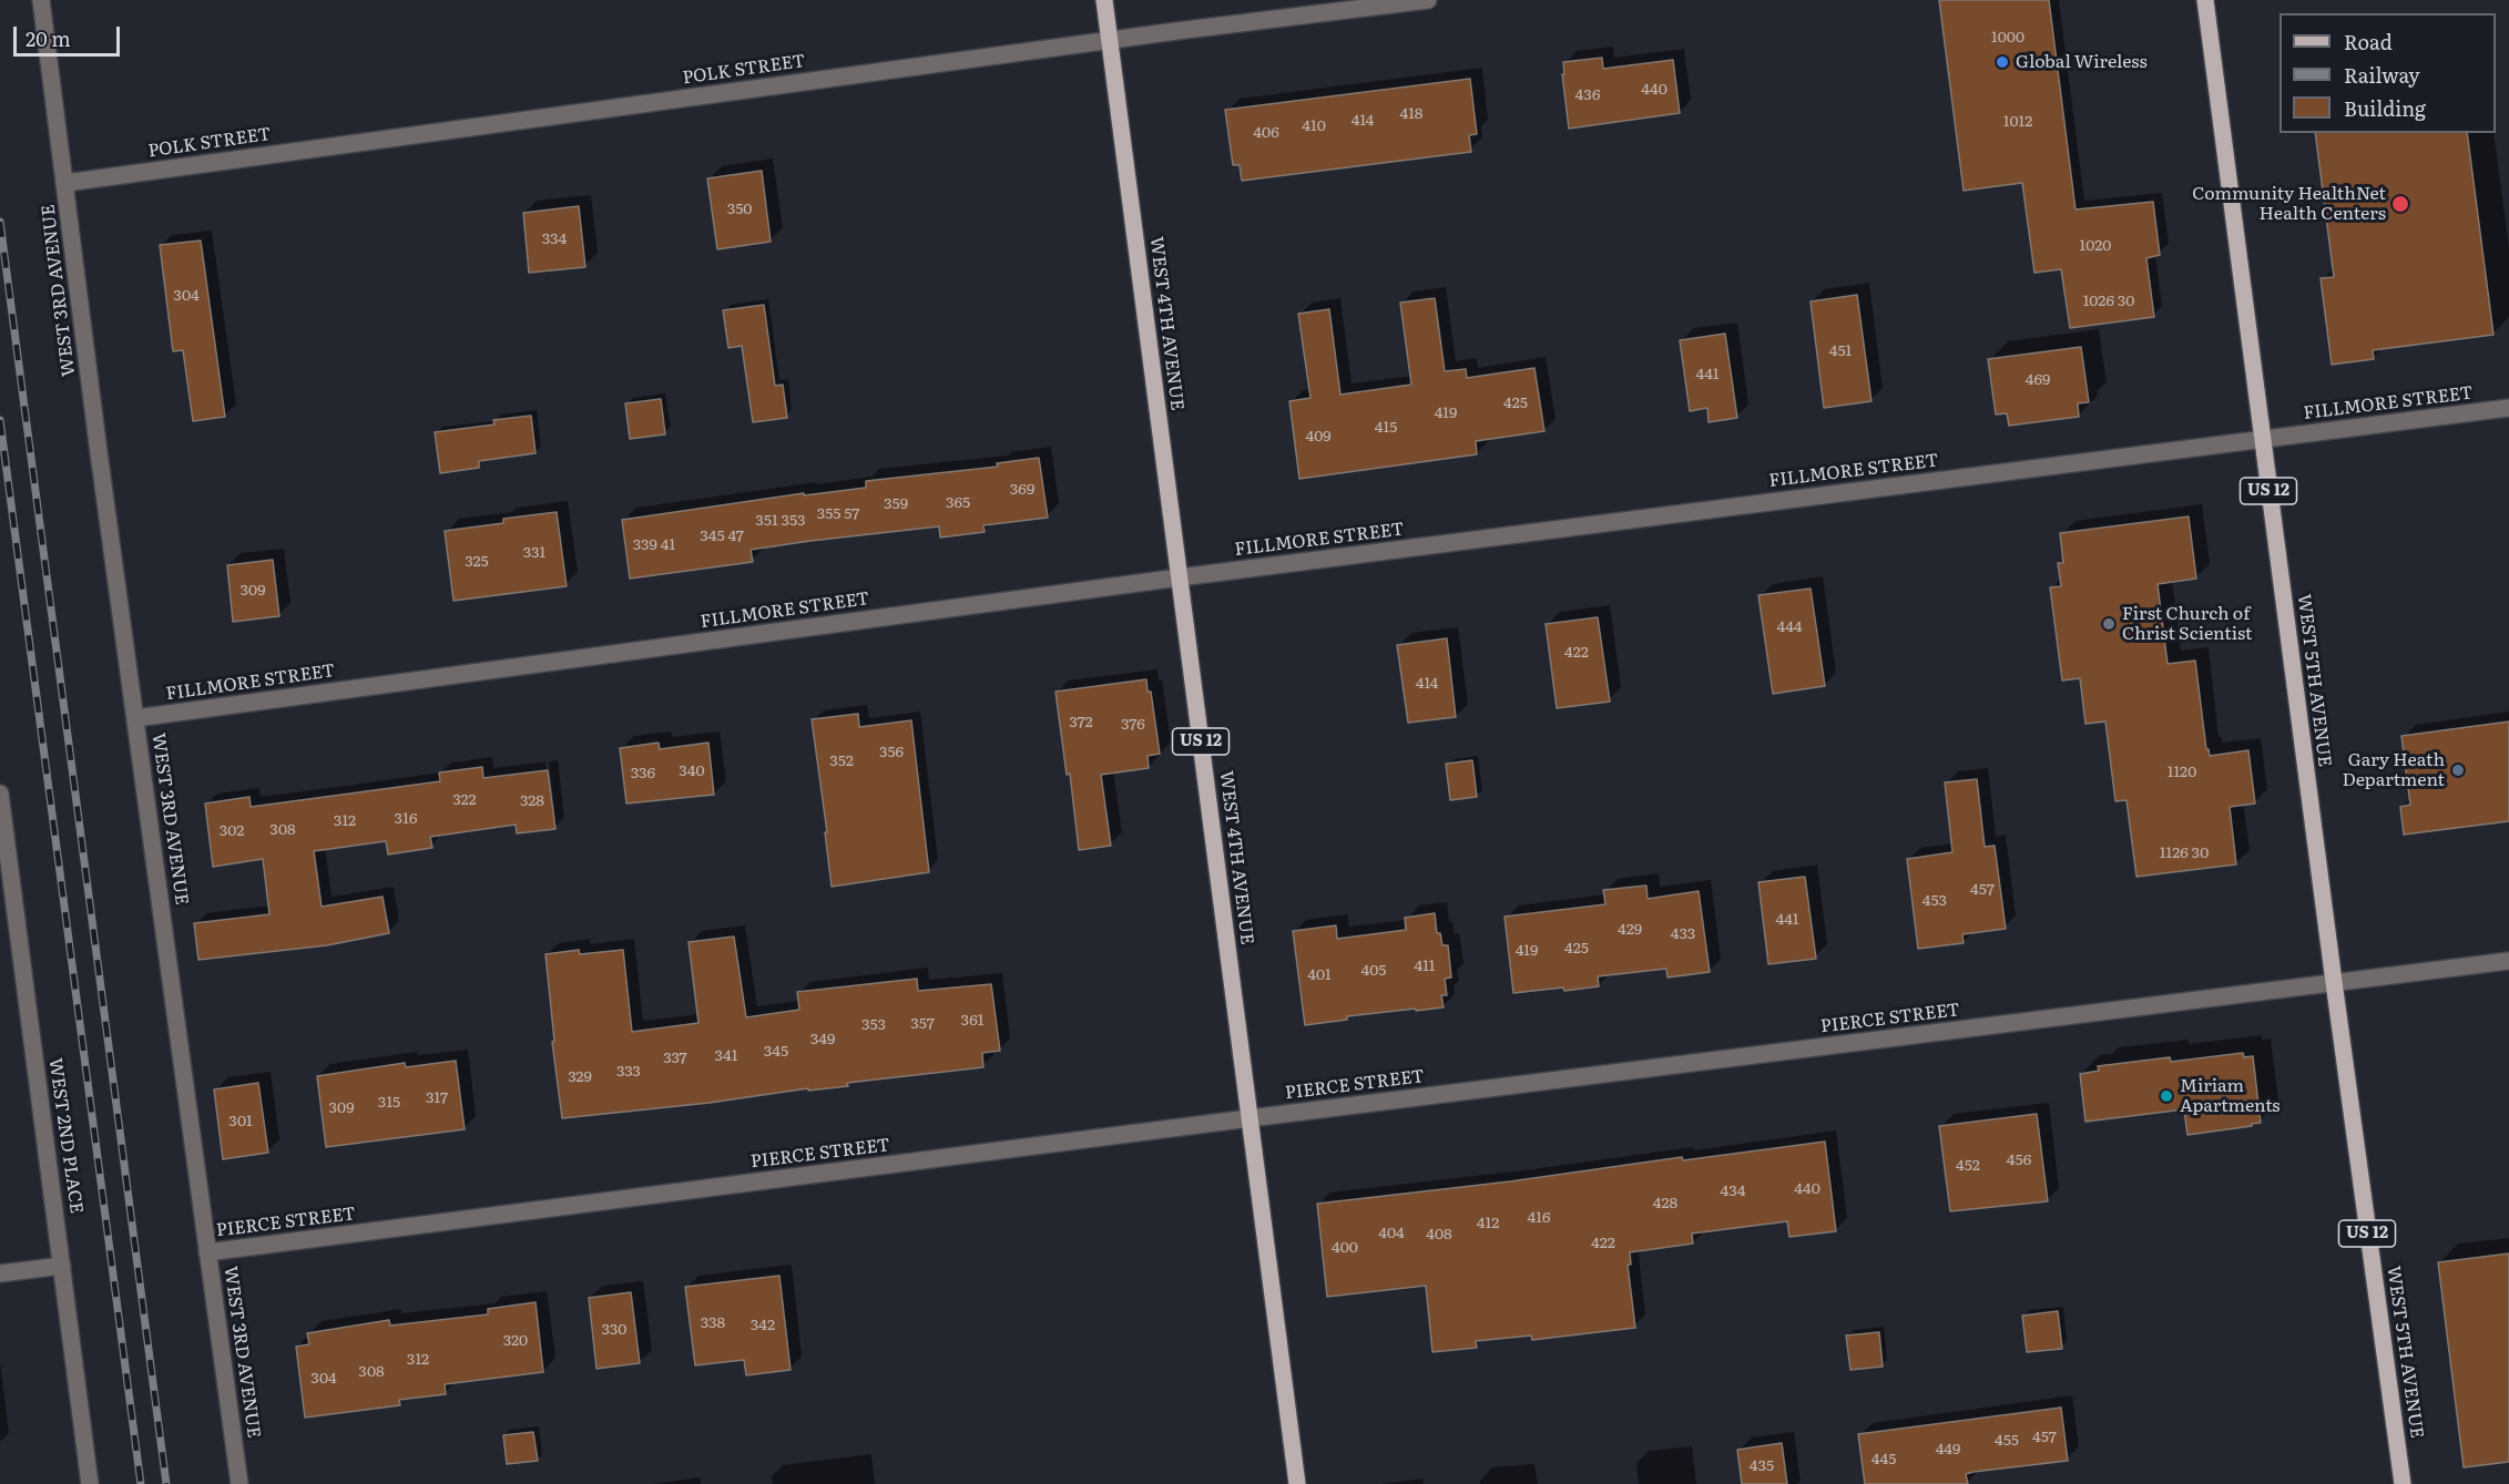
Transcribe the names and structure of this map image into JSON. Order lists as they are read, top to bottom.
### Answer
{
  "streets": {
    "main road": ["WEST 4TH AVENUE", "US 12", "WEST 5TH AVENUE"],
    "street": [
      "POLK STREET",
      "WEST 3RD AVENUE",
      "FILLMORE STREET",
      "PIERCE STREET",
      "WEST 2ND PLACE"
    ]
  },
  "crossings": [
    ["POLK STREET", "WEST 3RD AVENUE"],
    ["POLK STREET", "WEST 4TH AVENUE"],
    ["WEST 3RD AVENUE", "FILLMORE STREET"],
    ["WEST 3RD AVENUE", "PIERCE STREET"],
    ["WEST 4TH AVENUE", "FILLMORE STREET"],
    ["WEST 4TH AVENUE", "PIERCE STREET"],
    ["FILLMORE STREET", "WEST 5TH AVENUE"],
    ["WEST 5TH AVENUE", "PIERCE STREET"]
  ],
  "places": [
    "Global Wireless",
    "Community HealthNet Health Centers",
    "First Church of Christ Scientist",
    "Gary Heath Department",
    "Miriam Apartments"
  ],
  "house_numbers": [
    "1000",
    "440",
    "436",
    "418",
    "414",
    "1012",
    "410",
    "406",
    "350",
    "334",
    "1020",
    "304",
    "1026 30",
    "451",
    "441",
    "469",
    "425",
    "419",
    "415",
    "409",
    "369",
    "365",
    "359",
    "355 57",
    "351 353",
    "345 47",
    "339 41",
    "331",
    "325",
    "309",
    "444",
    "422",
    "414",
    "372",
    "376",
    "356",
    "352",
    "340",
    "1120",
    "336",
    "322",
    "328",
    "316",
    "312",
    "308",
    "302",
    "1126 30",
    "457",
    "453",
    "441",
    "429",
    "433",
    "425",
    "419",
    "411",
    "405",
    "401",
    "361",
    "357",
    "353",
    "349",
    "345",
    "341",
    "337",
    "333",
    "329",
    "317",
    "315",
    "309",
    "301",
    "456",
    "452",
    "440",
    "434",
    "428",
    "416",
    "412",
    "404",
    "408",
    "422",
    "400",
    "338",
    "342",
    "330",
    "320",
    "312",
    "308",
    "304",
    "457",
    "455",
    "449",
    "445",
    "435"
  ],
  "legend": ["Road", "Railway", "Building"],
  "scale_bar": "20 m"
}
